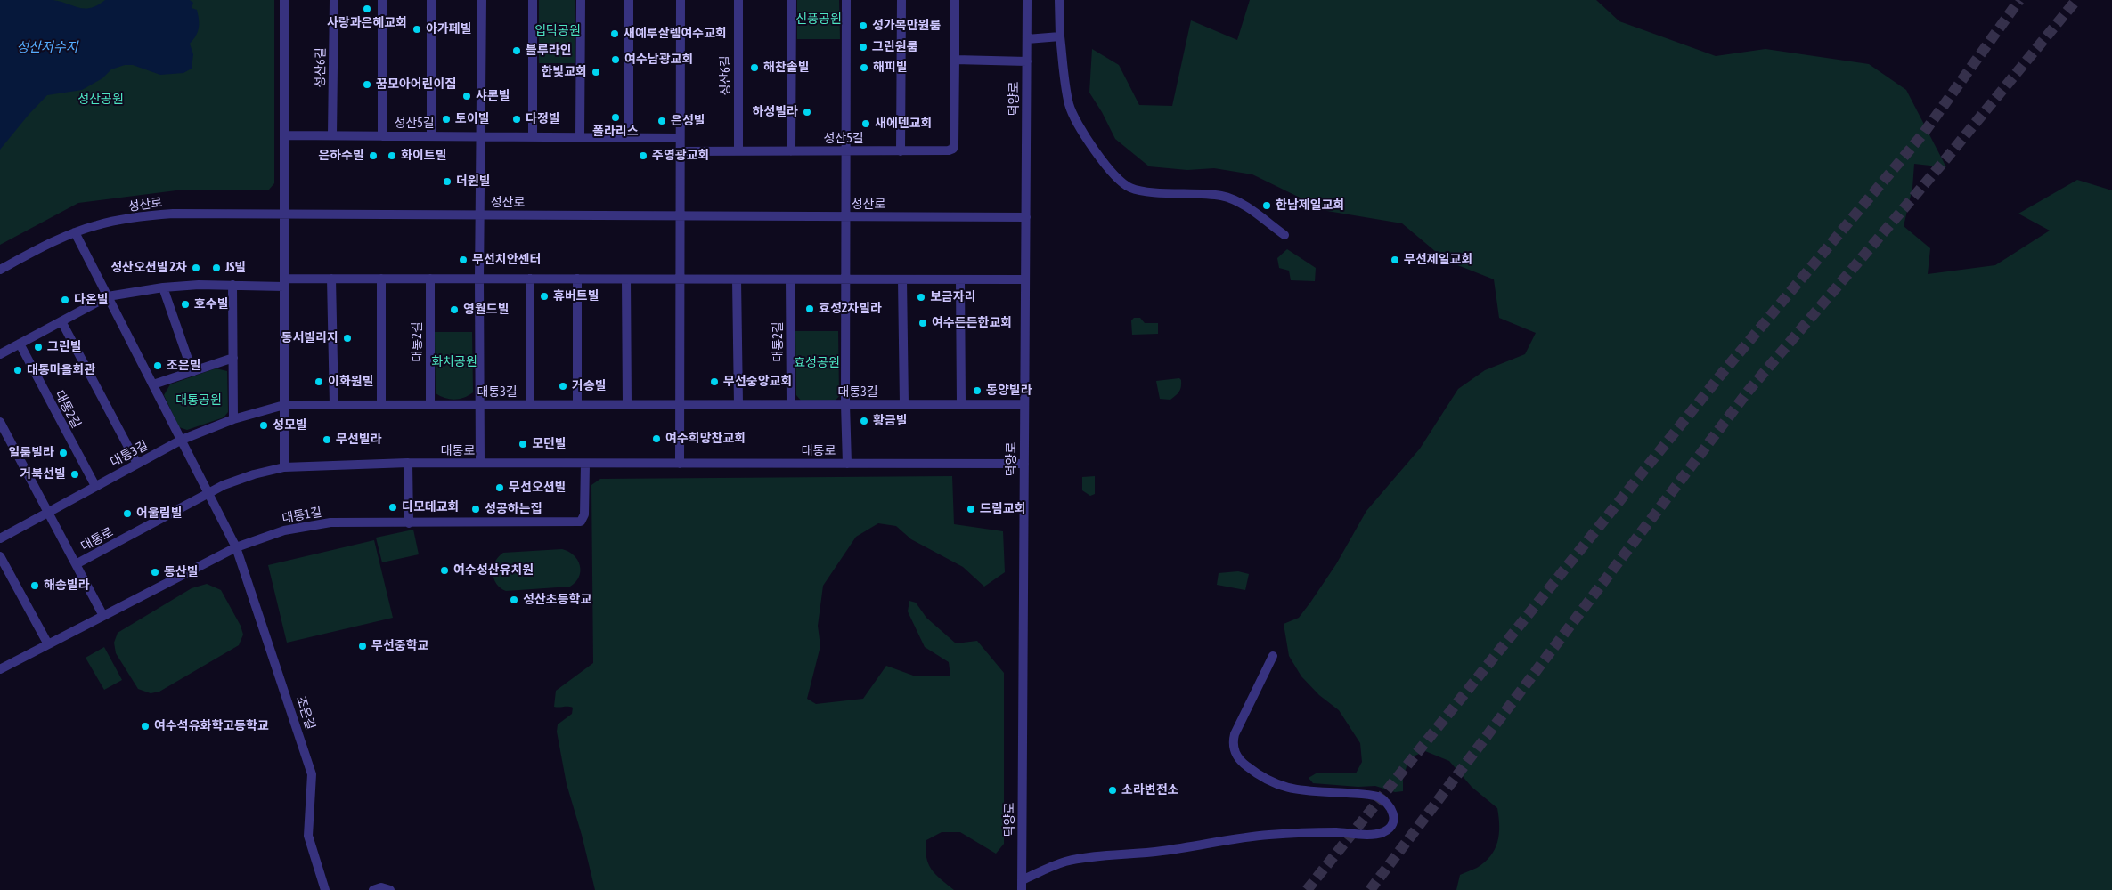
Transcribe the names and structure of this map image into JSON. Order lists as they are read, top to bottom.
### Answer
{
  "streets": {
    "street": [
      "성산6길",
      "덕양로",
      "성산5길",
      "성산로",
      "대통2길",
      "대통3길",
      "대통로",
      "대통1길",
      "조은길"
    ]
  },
  "crossings": [
    ["성산6길", "성산5길"],
    ["덕양로", "성산로"],
    ["덕양로", "대통3길"],
    ["덕양로", "대통로"],
    ["대통2길", "대통3길"],
    ["대통3길", "대통로"],
    ["대통3길", "조은길"],
    ["대통로", "대통1길"],
    ["대통로", "조은길"],
    ["대통1길", "조은길"]
  ],
  "water": ["성산저수지"],
  "parks": [
    "신풍공원",
    "입덕공원",
    "성산공원",
    "화치공원",
    "효성공원",
    "대통공원"
  ],
  "places": [
    "사랑과은혜교회",
    "성가복만원룸",
    "아가페빌",
    "새예루살렘여수교회",
    "그린원룸",
    "블루라인",
    "여수남광교회",
    "해찬솔빌",
    "해피빌",
    "한빛교회",
    "꿈모아어린이집",
    "샤론빌",
    "하성빌라",
    "폴라리스",
    "토이빌",
    "다정빌",
    "은성빌",
    "새에덴교회",
    "은하수빌",
    "화이트빌",
    "주영광교회",
    "더원빌",
    "한남제일교회",
    "무선치안센터",
    "무선제일교회",
    "성산오션빌 2차",
    "JS빌",
    "휴버트빌",
    "보금자리",
    "다온빌",
    "호수빌",
    "효성2차빌라",
    "영월드빌",
    "여수든든한교회",
    "동서빌리지",
    "그린빌",
    "조은빌",
    "대통마을회관",
    "이화원빌",
    "무선중앙교회",
    "거송빌",
    "동양빌라",
    "황금빌",
    "성모빌",
    "여수희망찬교회",
    "무선빌라",
    "모던빌",
    "일룸빌라",
    "거북선빌",
    "무선오션빌",
    "디모데교회",
    "성공하는집",
    "드림교회",
    "어울림빌",
    "여수성산유치원",
    "동산빌",
    "해송빌라",
    "성산초등학교",
    "무선중학교",
    "여수석유화학고등학교",
    "소라변전소"
  ]
}
